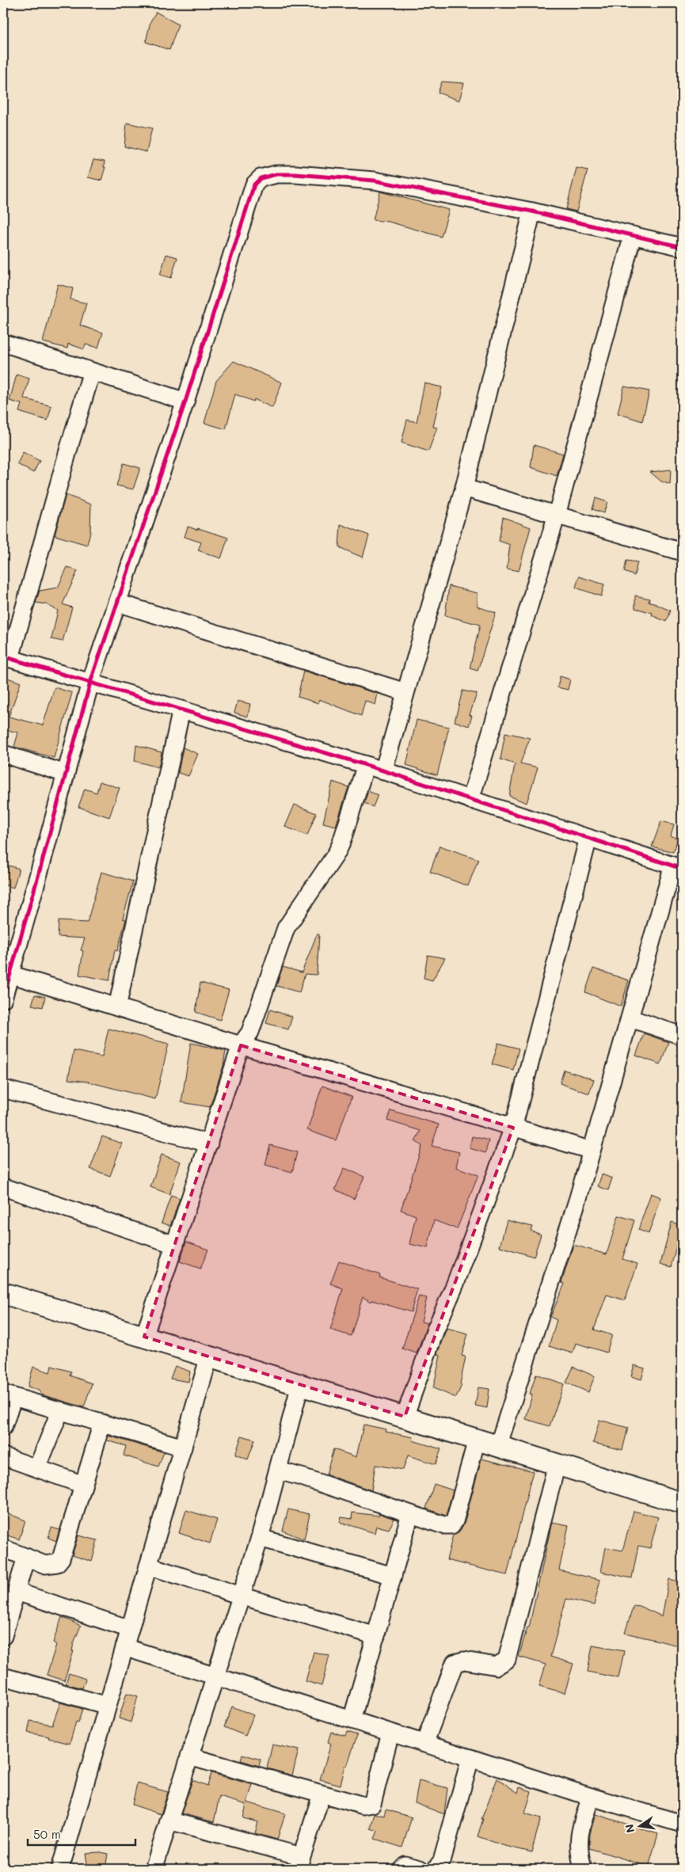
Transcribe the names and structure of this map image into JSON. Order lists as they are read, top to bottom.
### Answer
{
  "scale_bar": "50 m",
  "north": "left"
}
